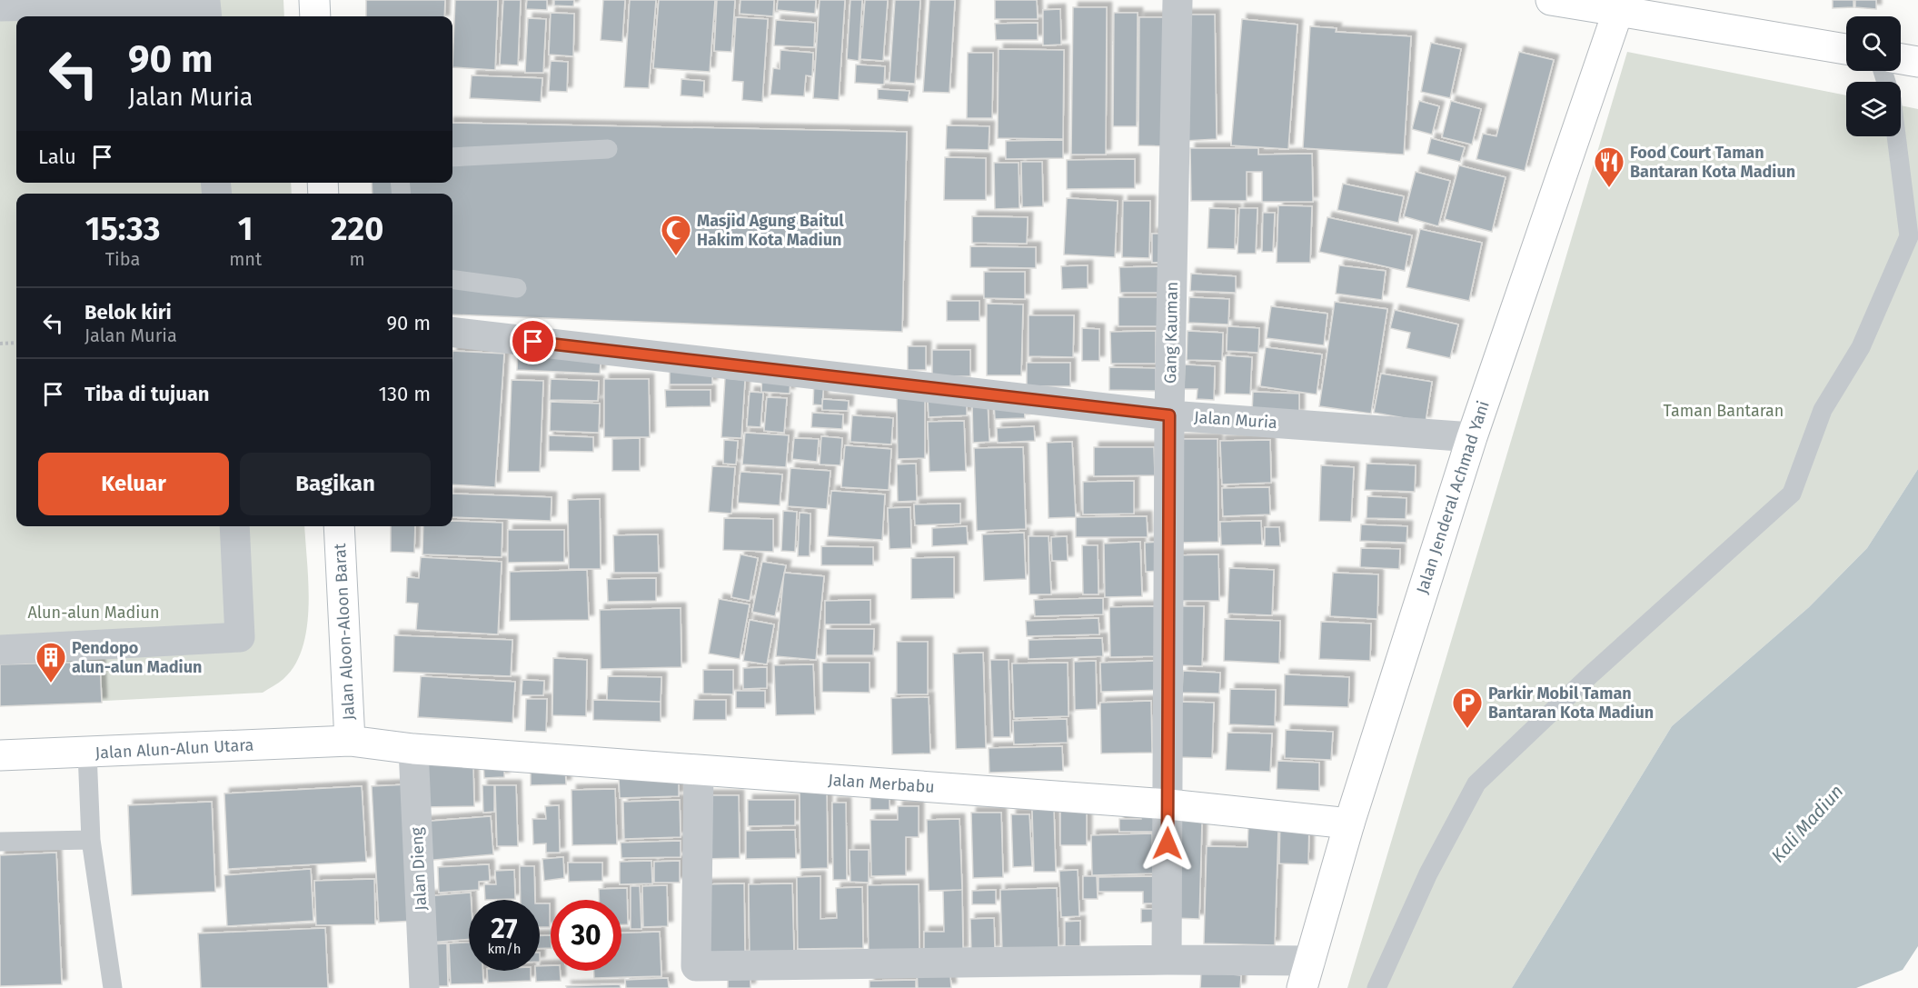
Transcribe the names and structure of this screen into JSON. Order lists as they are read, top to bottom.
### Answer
{
  "streets": {
    "main road": [
      "Jalan Jenderal Achmad Yani",
      "Jalan Aloon-Aloon Barat",
      "Jalan Alun-Alun Utara",
      "Jalan Merbabu"
    ],
    "street": ["Gang Kauman", "Jalan Muria", "Jalan Dieng"]
  },
  "crossings": [
    ["Gang Kauman", "Jalan Muria"],
    ["Gang Kauman", "Jalan Merbabu"],
    ["Jalan Muria", "Jalan Jenderal Achmad Yani"],
    ["Jalan Jenderal Achmad Yani", "Jalan Merbabu"],
    ["Jalan Aloon-Aloon Barat", "Jalan Alun-Alun Utara"],
    ["Jalan Alun-Alun Utara", "Jalan Merbabu"],
    ["Jalan Alun-Alun Utara", "Jalan Dieng"],
    ["Jalan Merbabu", "Jalan Dieng"]
  ],
  "water": ["Kali Madiun"],
  "parks": ["Taman Bantaran", "Alun-alun Madiun"],
  "places": {
    "restaurant": ["Food Court Taman Bantaran Kota Madiun"],
    "mosque": ["Masjid Agung Baitul Hakim Kota Madiun"],
    "building": ["Pendopo alun-alun Madiun"],
    "parking": ["Parkir Mobil Taman Bantaran Kota Madiun"]
  },
  "page": {
    "turn": ["90 m", "Jalan Muria"],
    "then": "Lalu",
    "eta": [
      "15:33",
      "Tiba",
      "1",
      "mnt",
      "220",
      "m"
    ],
    "list": [
      {
        "name": "Belok kiri",
        "note": "Jalan Muria",
        "value": "90 m"
      },
      {
        "name": "Tiba di tujuan",
        "value": "130 m"
      }
    ],
    "buttons": ["Keluar", "Bagikan"],
    "speed": "27 km/h",
    "limit": "30"
  }
}
